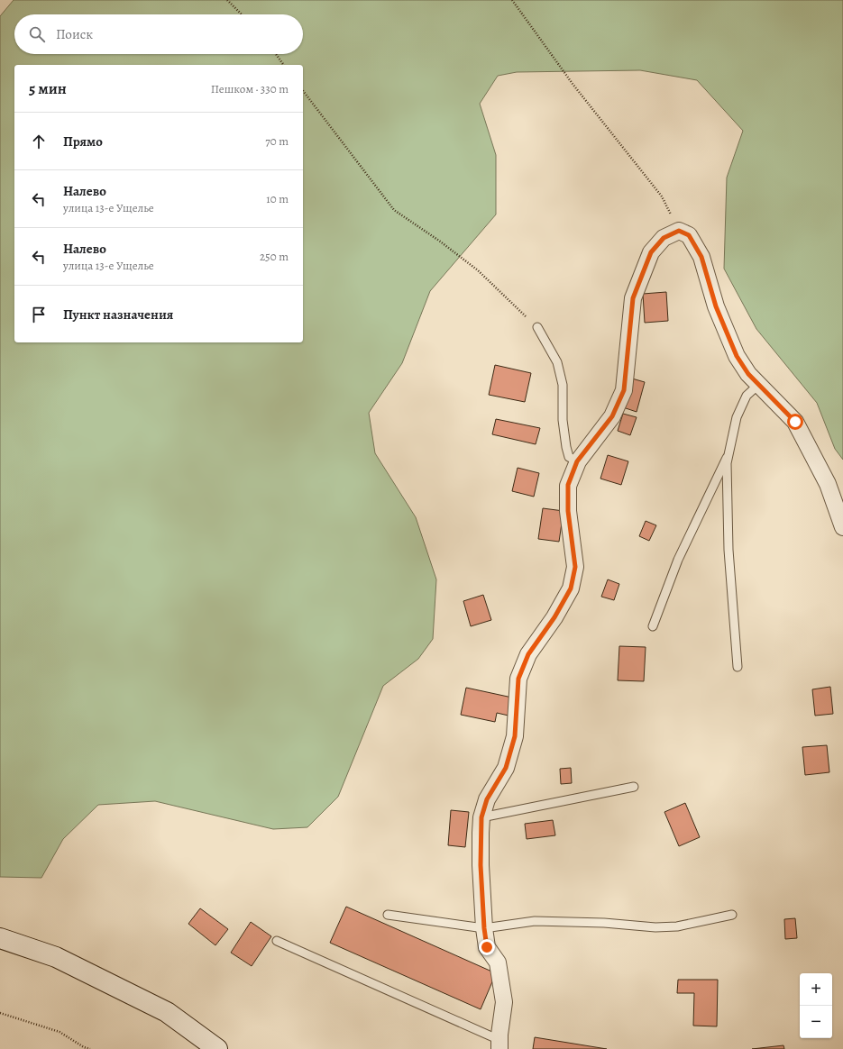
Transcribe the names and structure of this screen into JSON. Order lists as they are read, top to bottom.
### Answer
{
  "page": {
    "search": "Поиск",
    "heading": ["5 мин", "Пешком · 330 m"],
    "list": [
      ["Прямо", "70 m"],
      ["Налево", "улица 13-е Ущелье", "10 m"],
      ["Налево", "улица 13-е Ущелье", "250 m"],
      "Пункт назначения"
    ],
    "map_buttons": ["+", "−"]
  }
}
